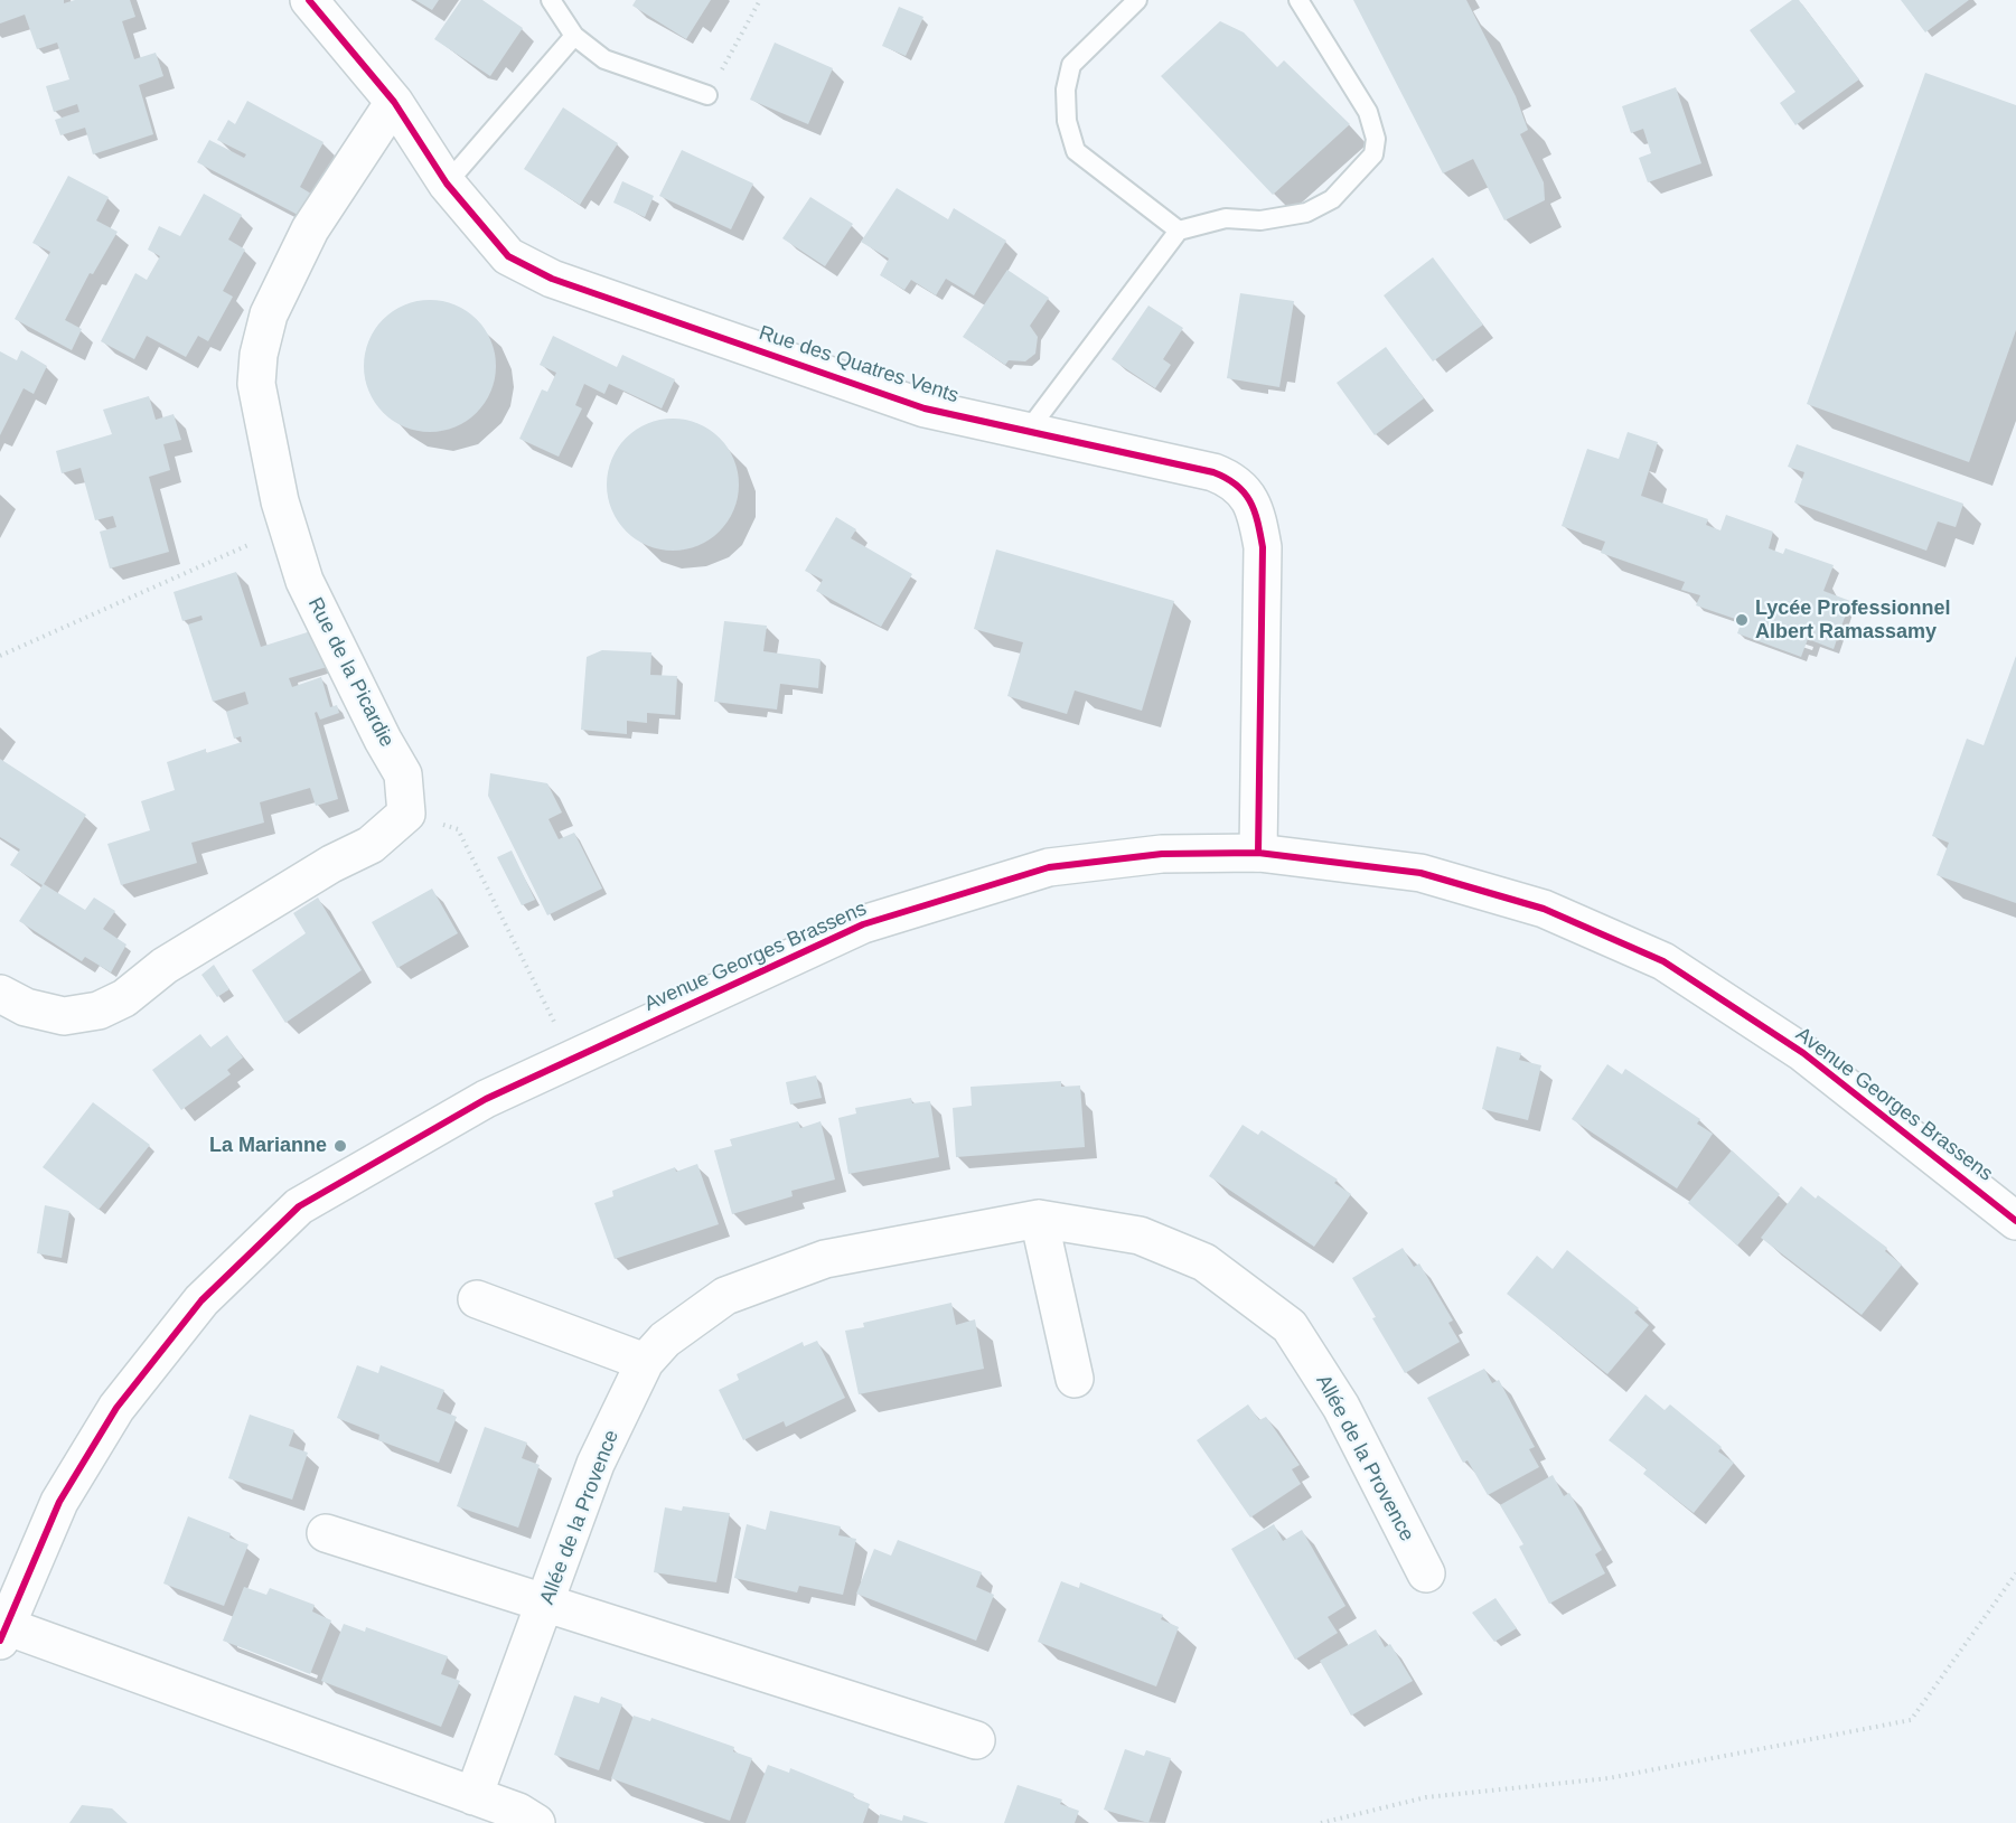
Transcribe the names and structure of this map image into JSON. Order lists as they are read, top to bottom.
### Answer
{
  "streets": {
    "street": [
      "Rue des Quatres Vents",
      "Rue de la Picardie",
      "Avenue Georges Brassens",
      "Allée de la Provence"
    ]
  },
  "crossings": [
    ["Rue des Quatres Vents", "Rue de la Picardie"],
    ["Rue des Quatres Vents", "Avenue Georges Brassens"]
  ],
  "places": ["Lycée Professionnel Albert Ramassamy", "La Marianne"]
}
